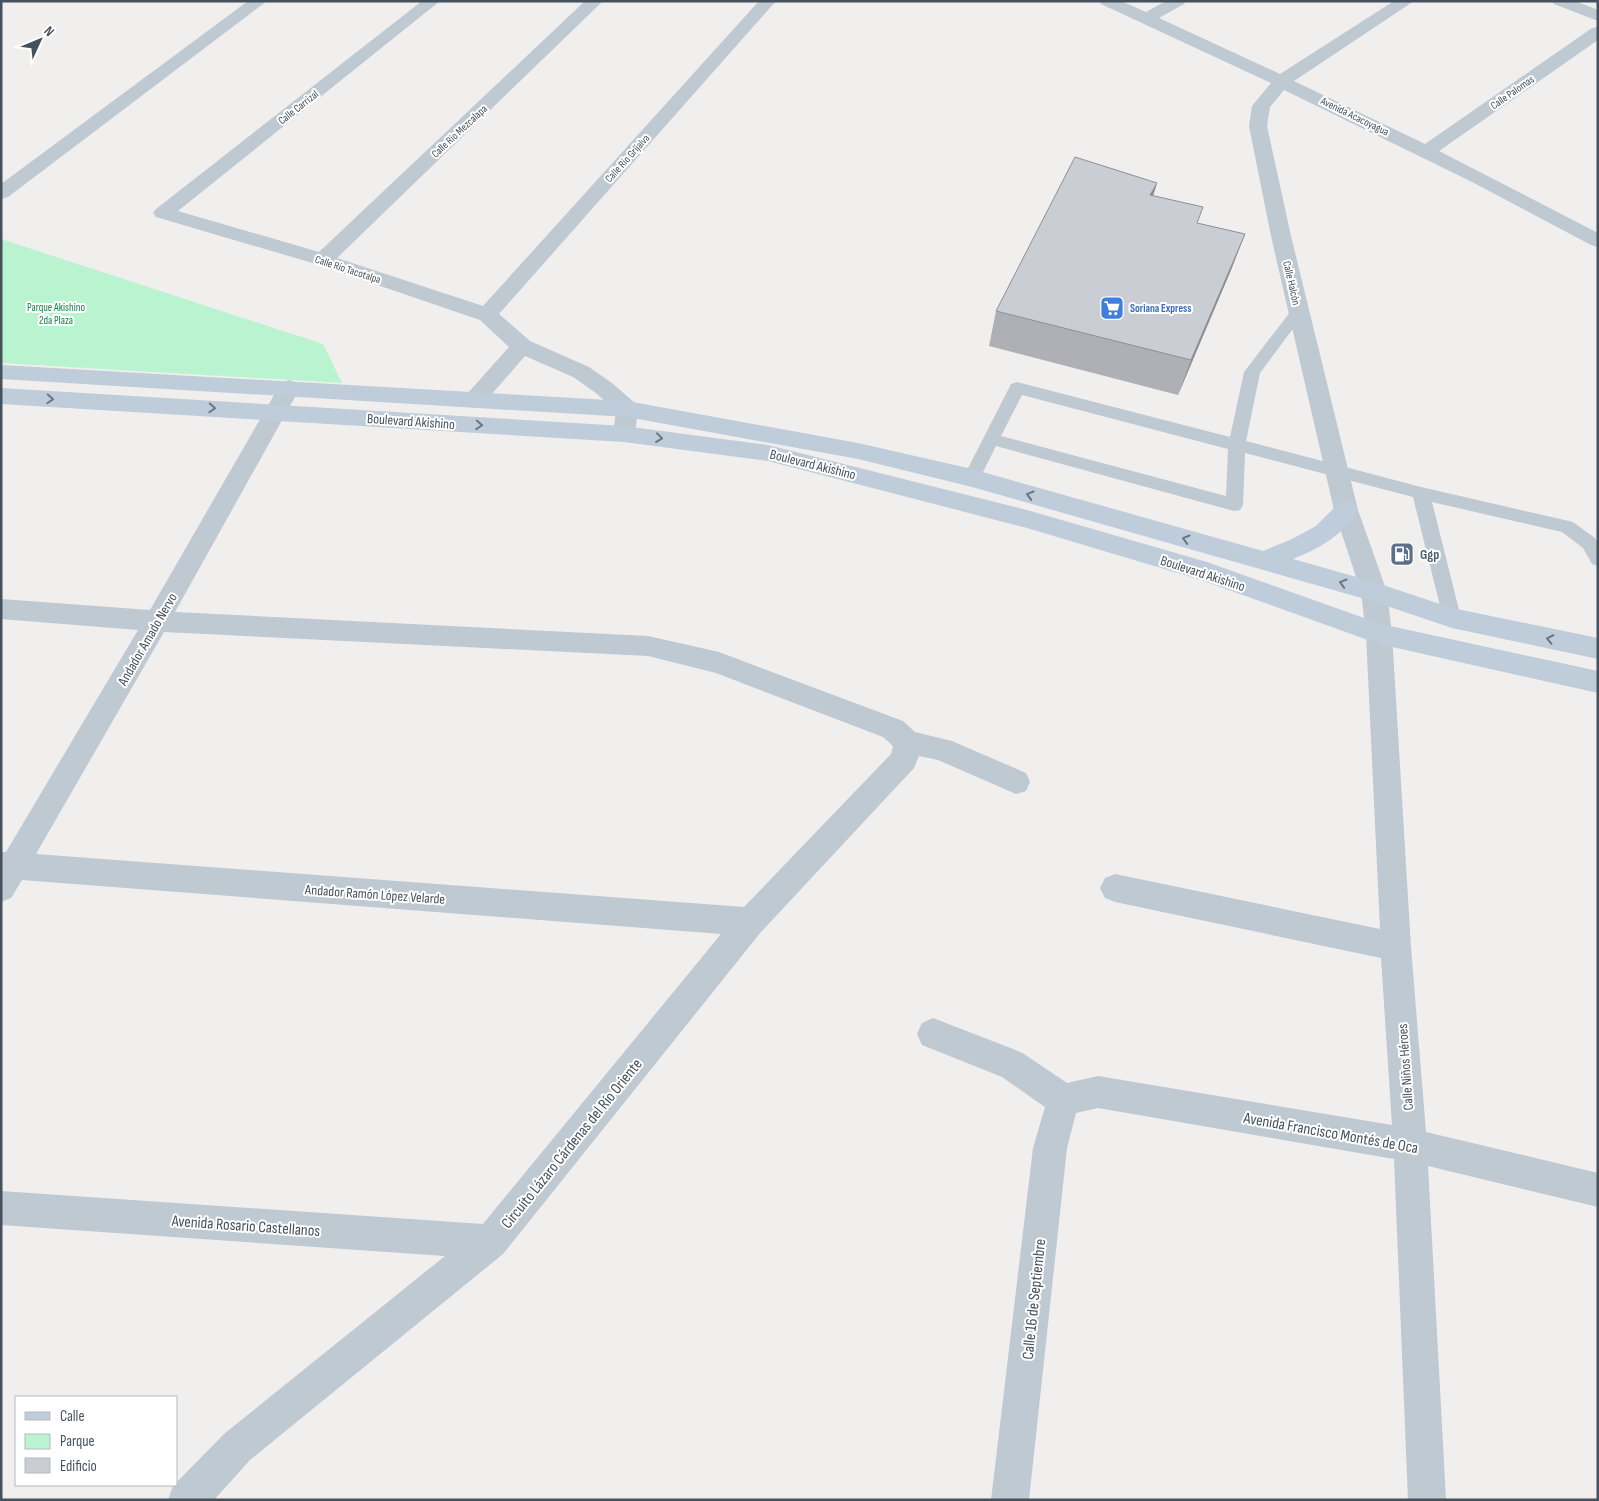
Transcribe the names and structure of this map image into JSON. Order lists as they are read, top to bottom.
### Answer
{
  "streets": {
    "main road": ["Boulevard Akishino"],
    "street": [
      "Calle Palomas",
      "Calle Carrizal",
      "Avenida Acacoyagua",
      "Calle Río Mezcalapa",
      "Calle Río Grijalva",
      "Calle Río Tacotalpa",
      "Calle Halcón",
      "Andador Amado Nervo",
      "Andador Ramón López Velarde",
      "Calle Niños Héroes",
      "Avenida Francisco Montés de Oca",
      "Circuito Lázaro Cárdenas del Río Oriente",
      "Avenida Rosario Castellanos",
      "Calle 16 de Septiembre"
    ]
  },
  "crossings": [
    ["Calle Palomas", "Avenida Acacoyagua"],
    ["Calle Carrizal", "Calle Río Tacotalpa"],
    ["Avenida Acacoyagua", "Calle Halcón"],
    ["Calle Río Mezcalapa", "Calle Río Tacotalpa"],
    ["Calle Río Grijalva", "Calle Río Tacotalpa"],
    ["Calle Río Tacotalpa", "Boulevard Akishino"],
    ["Calle Halcón", "Boulevard Akishino"],
    ["Calle Halcón", "Calle Niños Héroes"],
    ["Boulevard Akishino", "Andador Amado Nervo"],
    ["Boulevard Akishino", "Calle Niños Héroes"],
    ["Andador Amado Nervo", "Andador Ramón López Velarde"],
    ["Andador Ramón López Velarde", "Circuito Lázaro Cárdenas del Río Oriente"],
    ["Calle Niños Héroes", "Avenida Francisco Montés de Oca"],
    ["Avenida Francisco Montés de Oca", "Calle 16 de Septiembre"],
    ["Circuito Lázaro Cárdenas del Río Oriente", "Avenida Rosario Castellanos"]
  ],
  "parks": ["Parque Akishino 2da Plaza"],
  "places": {
    "supermarket": ["Soriana Express"],
    "fuel station": ["Ggp"]
  },
  "legend": ["Calle", "Parque", "Edificio"],
  "north": "top right"
}
